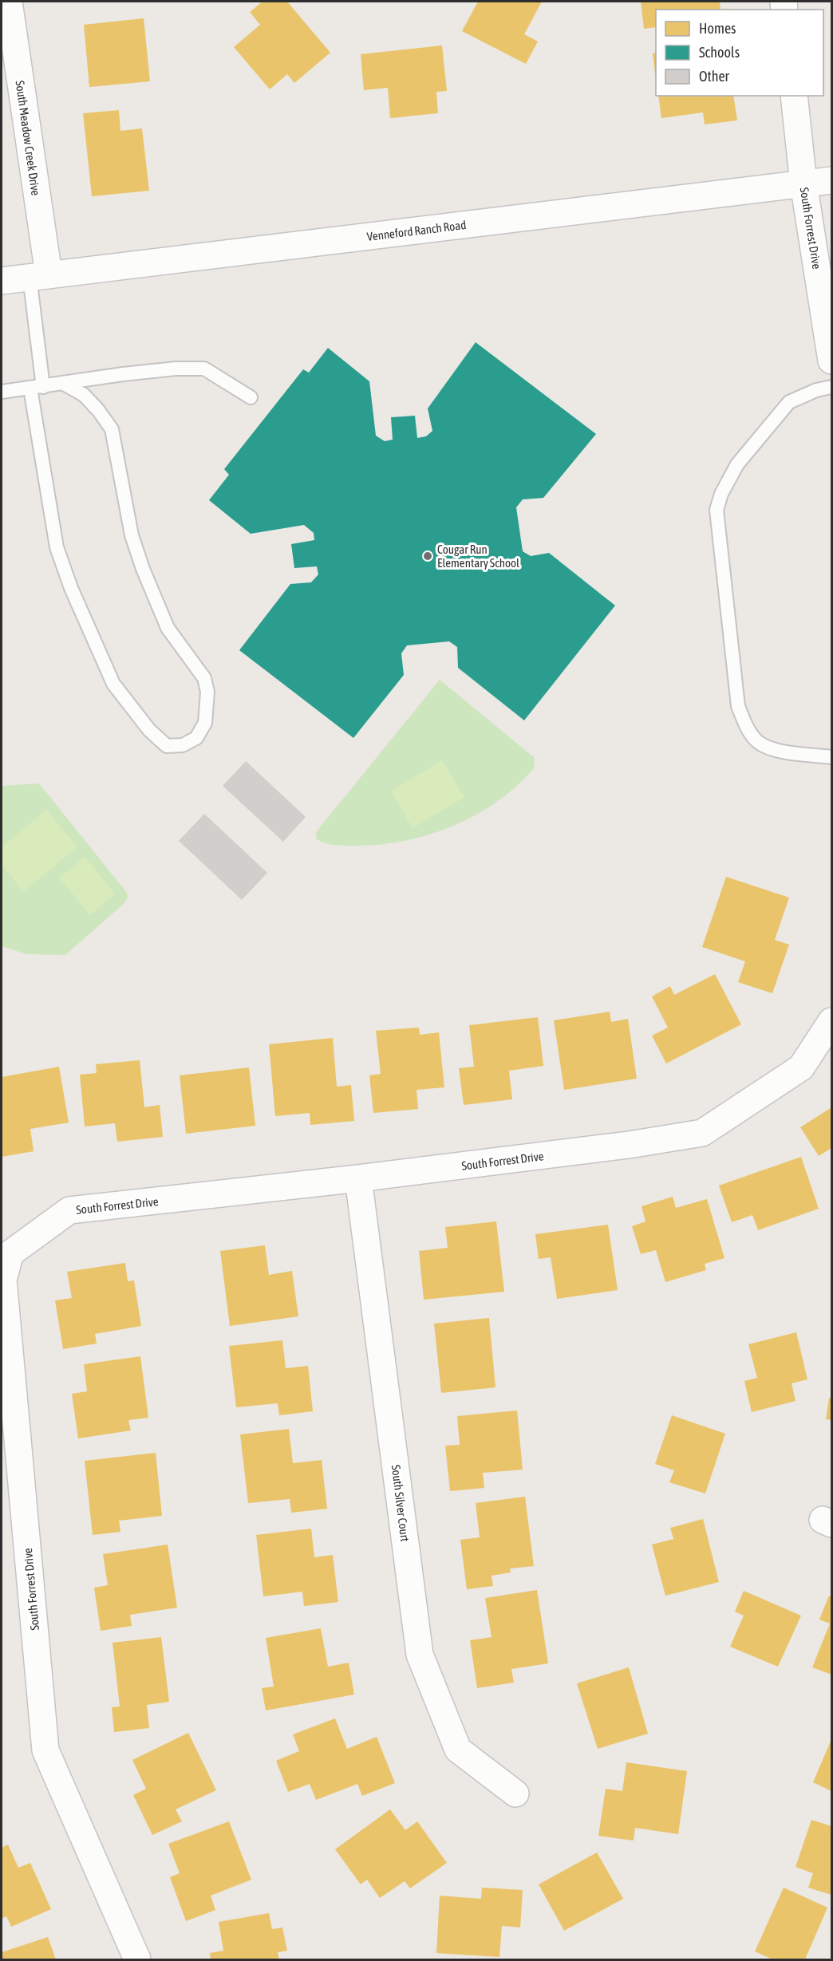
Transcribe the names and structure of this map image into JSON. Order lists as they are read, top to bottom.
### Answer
{
  "streets": {
    "street": [
      "South Meadow Creek Drive",
      "South Forrest Drive",
      "Venneford Ranch Road",
      "South Silver Court"
    ]
  },
  "crossings": [
    ["South Meadow Creek Drive", "Venneford Ranch Road"],
    ["South Forrest Drive", "Venneford Ranch Road"],
    ["South Forrest Drive", "South Silver Court"]
  ],
  "places": ["Cougar Run Elementary School"],
  "legend": ["Homes", "Schools", "Other"]
}
